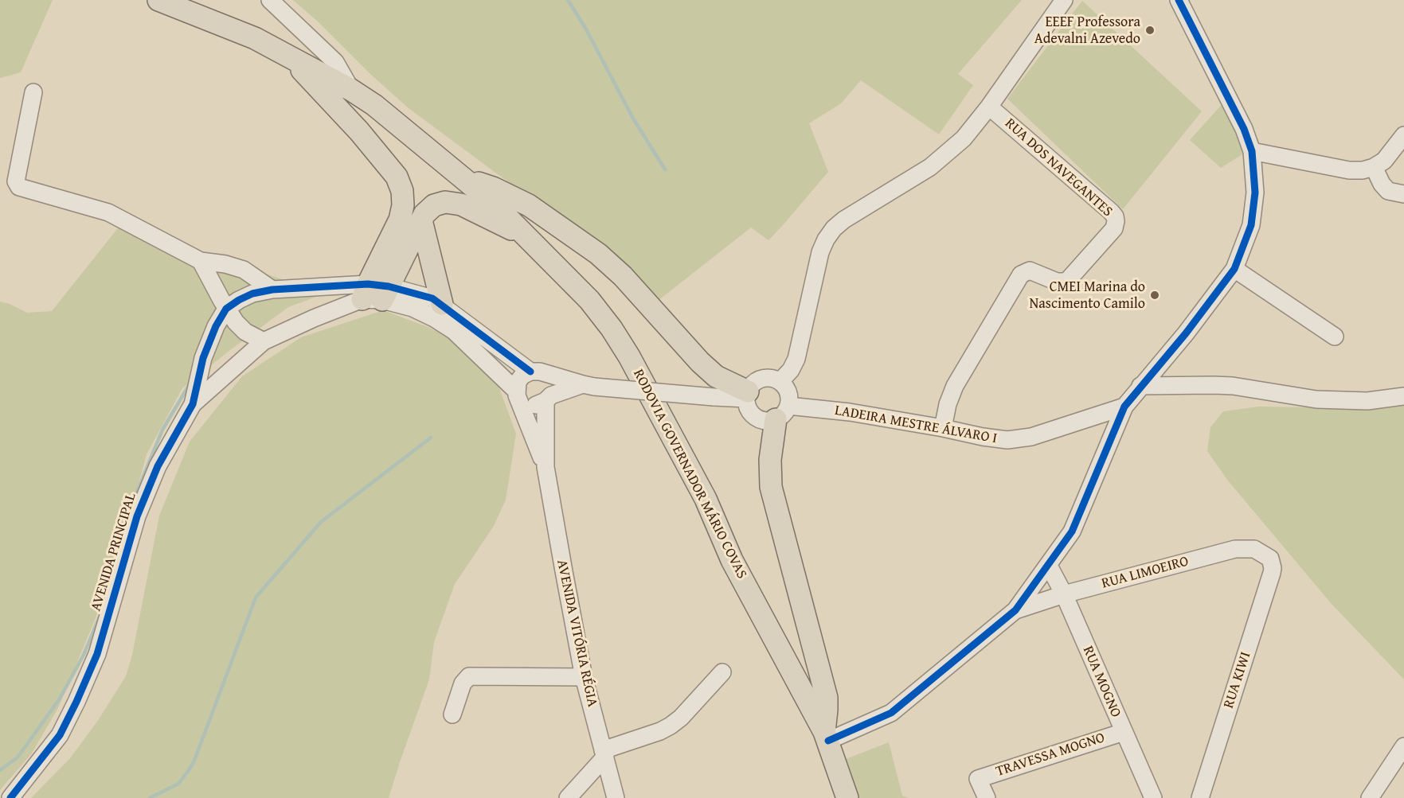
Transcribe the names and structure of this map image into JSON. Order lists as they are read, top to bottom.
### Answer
{
  "streets": {
    "main road": ["RODOVIA GOVERNADOR MÁRIO COVAS"],
    "street": [
      "RUA DOS NAVEGANTES",
      "LADEIRA MESTRE ÁLVARO I",
      "AVENIDA PRINCIPAL",
      "RUA LIMOEIRO",
      "AVENIDA VITÓRIA RÉGIA",
      "RUA KIWI",
      "RUA MOGNO",
      "TRAVESSA MOGNO"
    ]
  },
  "crossings": [
    ["RUA DOS NAVEGANTES", "LADEIRA MESTRE ÁLVARO I"],
    ["RUA LIMOEIRO", "RUA KIWI"],
    ["RUA LIMOEIRO", "RUA MOGNO"],
    ["RUA MOGNO", "TRAVESSA MOGNO"]
  ],
  "places": ["EEEF Professora Adevalni Azevedo", "CMEI Marina do Nascimento Camilo"]
}
